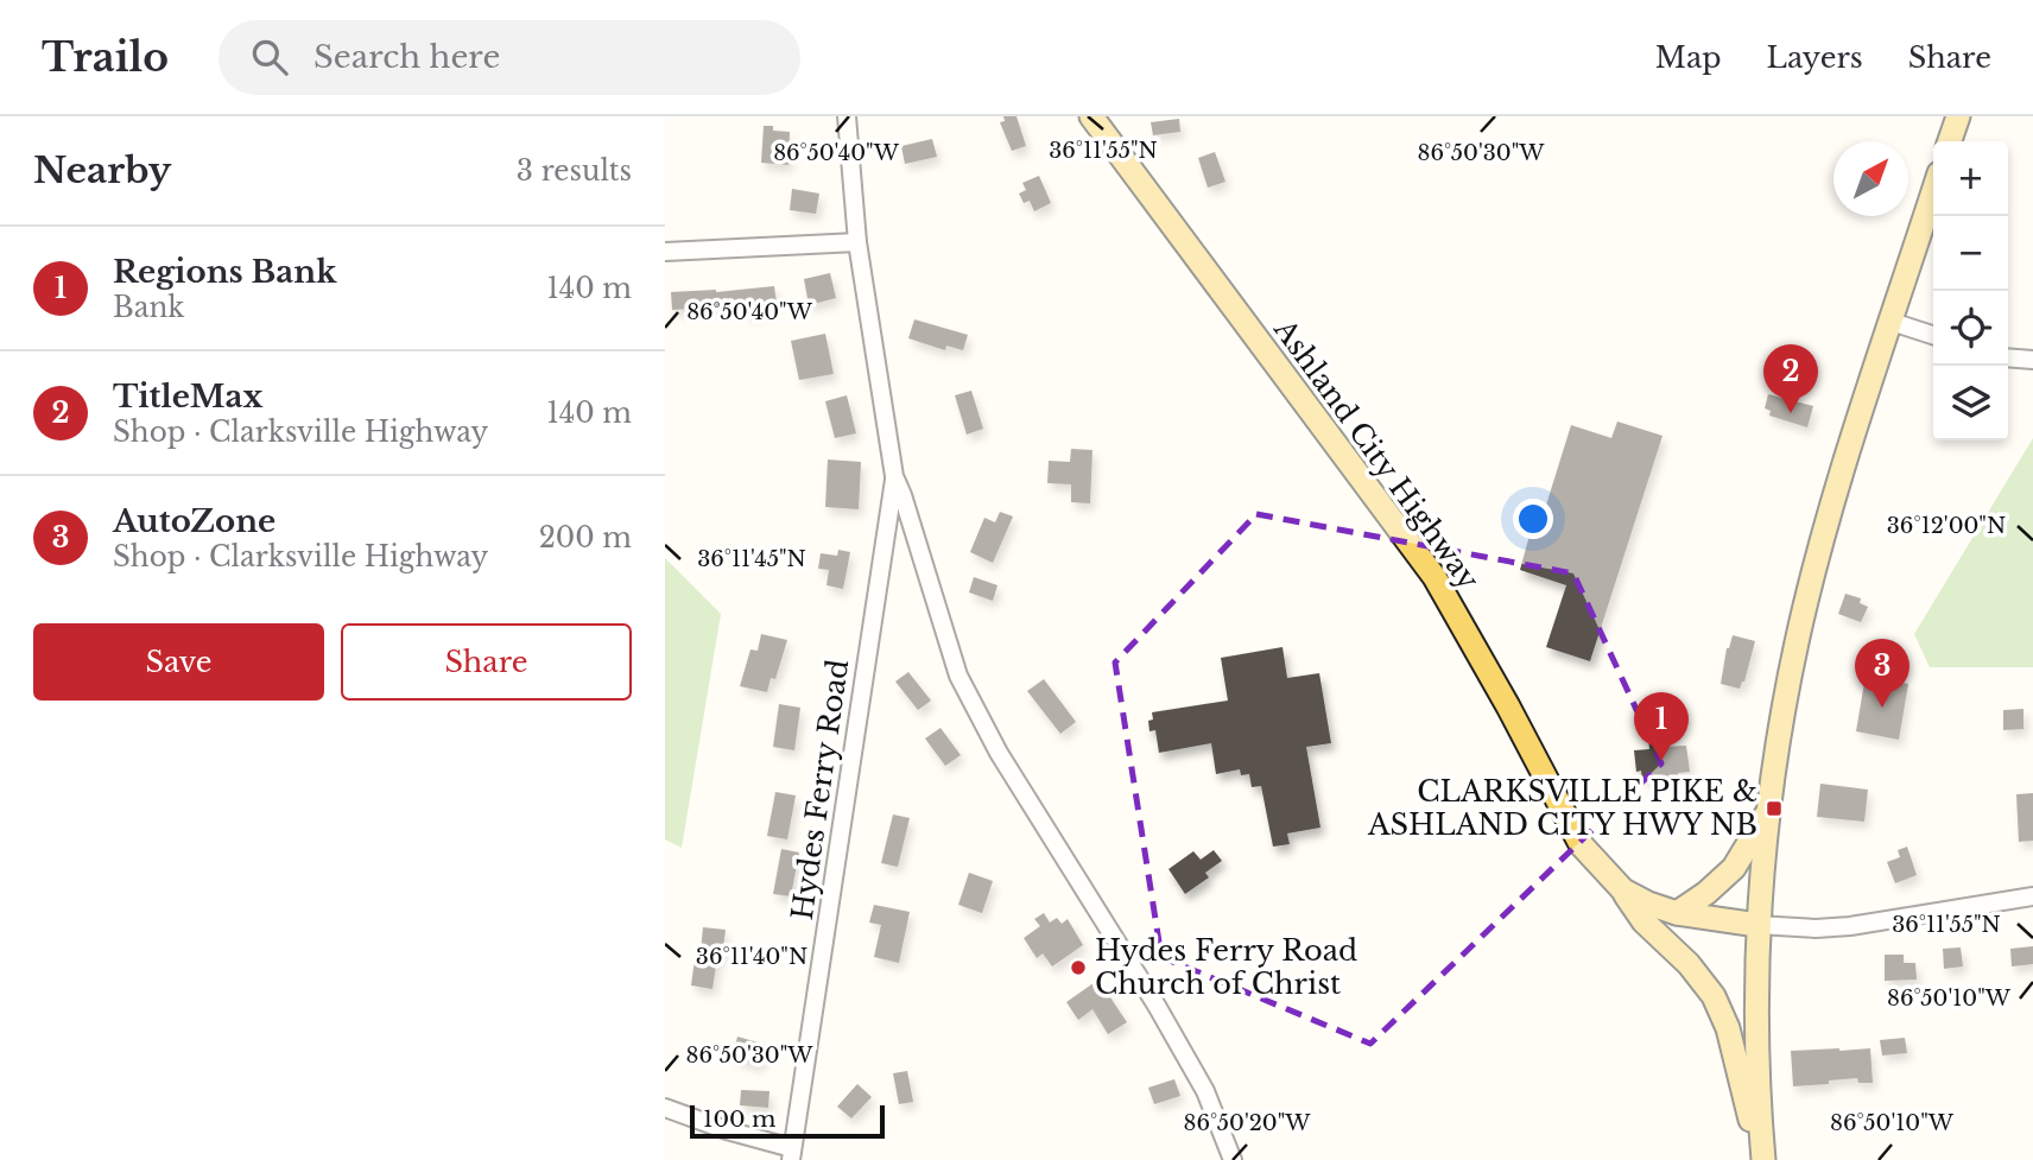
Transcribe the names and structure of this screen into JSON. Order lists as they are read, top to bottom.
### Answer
{
  "streets": {
    "main road": ["Ashland City Highway"],
    "street": ["Hydes Ferry Road"]
  },
  "places": {
    "transit": ["CLARKSVILLE PIKE & ASHLAND CITY HWY NB"],
    "other": ["Hydes Ferry Road Church of Christ"]
  },
  "scale_bar": "100 m",
  "north": "top right",
  "page": {
    "header": "Trailo",
    "search": "Search here",
    "nav": ["Map", "Layers", "Share"],
    "heading": ["Nearby", "3 results"],
    "map_buttons": ["+", "−"],
    "list": [
      {
        "mark": "1",
        "name": "Regions Bank",
        "note": "Bank",
        "value": "140 m"
      },
      {
        "mark": "2",
        "name": "TitleMax",
        "note": "Shop · Clarksville Highway",
        "value": "140 m"
      },
      {
        "mark": "3",
        "name": "AutoZone",
        "note": "Shop · Clarksville Highway",
        "value": "200 m"
      }
    ],
    "pins": ["2", "3", "1"],
    "buttons": ["Save", "Share"],
    "scale": "100 m"
  },
  "coordinates": [
    "36°11'55\"N",
    "86°50'40\"W",
    "86°50'30\"W",
    "36°12'00\"N",
    "36°11'45\"N",
    "36°11'40\"N",
    "86°50'10\"W",
    "86°50'20\"W"
  ]
}
